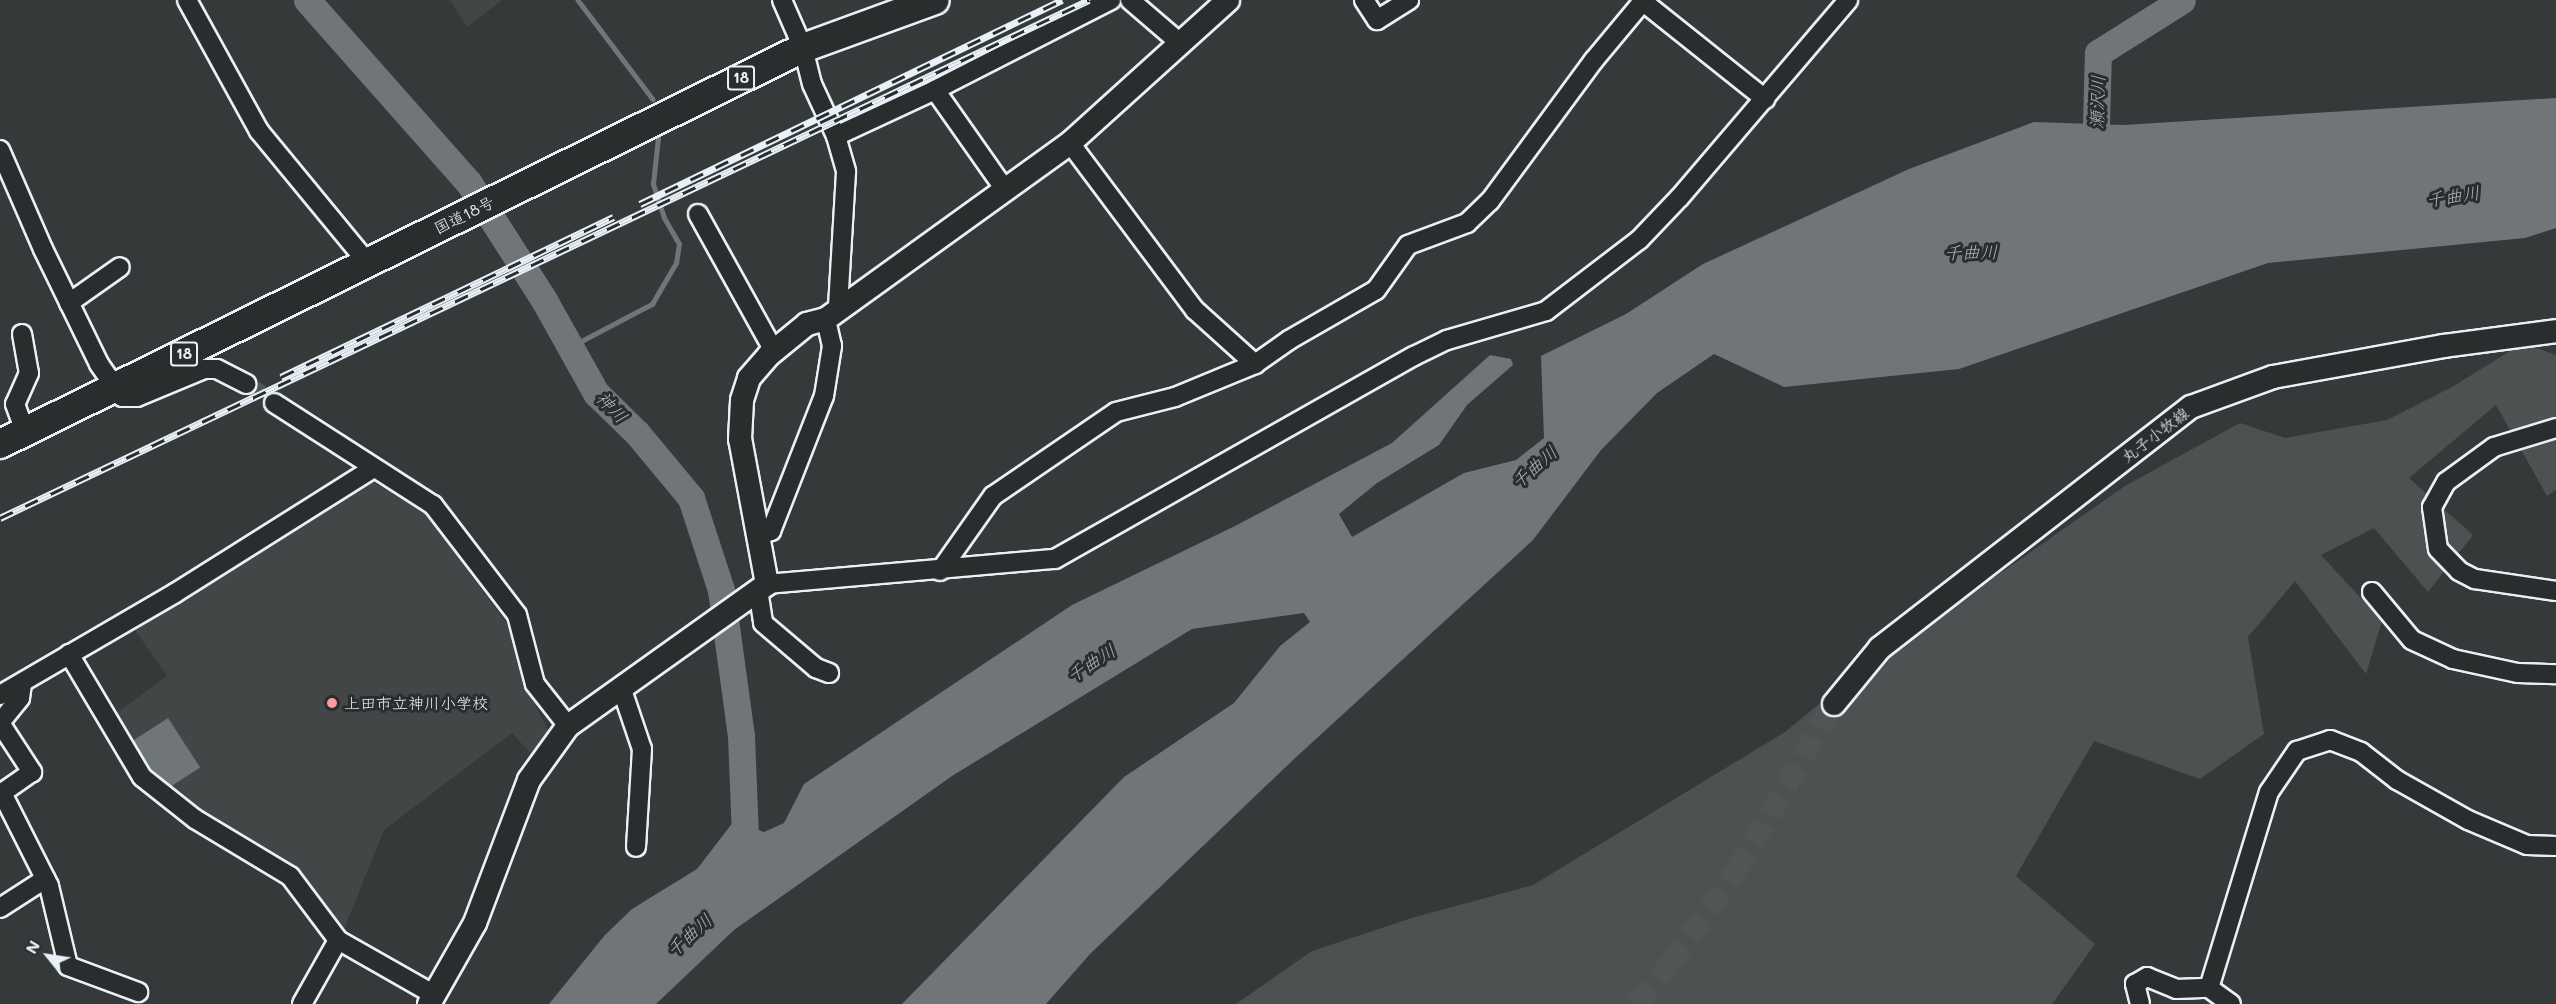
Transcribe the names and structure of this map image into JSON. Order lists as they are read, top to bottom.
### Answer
{
  "streets": {
    "highway": ["18", "国道18号"],
    "street": ["丸子小牧線"]
  },
  "water": ["瀬沢川", "千曲川", "神川"],
  "places": ["上田市立神川小学校"],
  "north": "top left"
}
